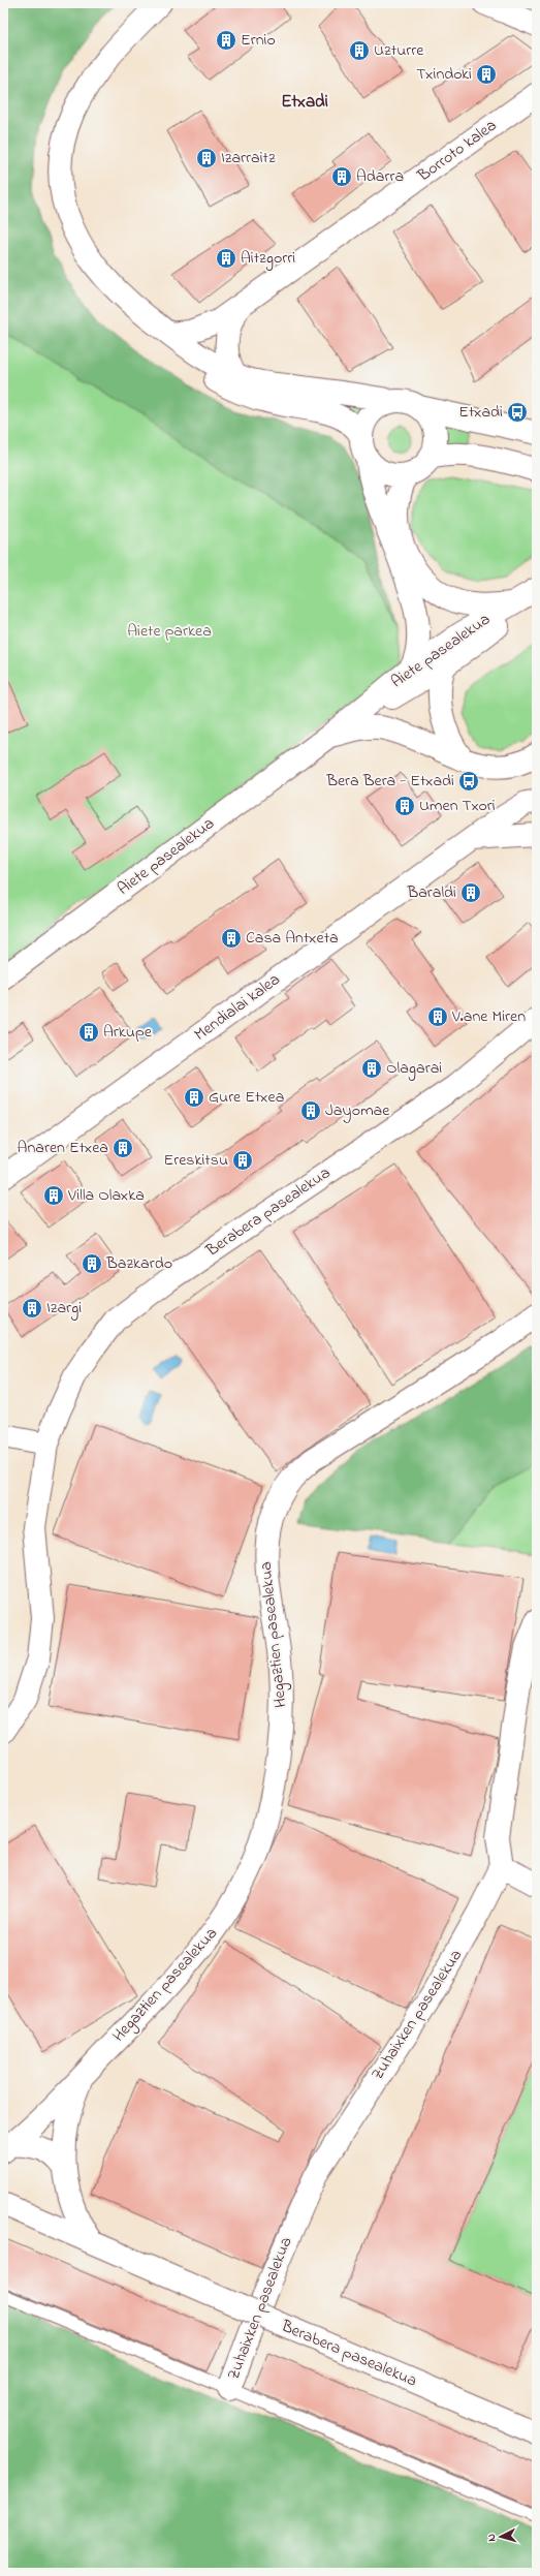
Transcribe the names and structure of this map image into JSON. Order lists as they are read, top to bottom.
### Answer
{
  "streets": {
    "street": [
      "Borroto kalea",
      "Aiete pasealekua",
      "Mendialai kalea",
      "Berabera pasealekua",
      "Hegaztien pasealekua",
      "Zuhaixken pasealekua"
    ]
  },
  "crossings": [
    ["Berabera pasealekua", "Hegaztien pasealekua"]
  ],
  "districts": ["Etxadi"],
  "parks": ["Aiete parkea"],
  "places": {
    "building": [
      "Ernio",
      "Uzturre",
      "Txindoki",
      "Izarraitz",
      "Adarra",
      "Aitzgorri",
      "Umen Txori",
      "Baraldi",
      "Casa Antxeta",
      "V.ane Miren",
      "Arkupe",
      "Olagarai",
      "Gure Etxea",
      "Jayomae",
      "Anaren Etxea",
      "Ereskitsu",
      "Villa Olaxka",
      "Bazkardo",
      "Izargi"
    ],
    "bus stop": ["Etxadi", "Bera Bera - Etxadi"]
  },
  "north": "left"
}
